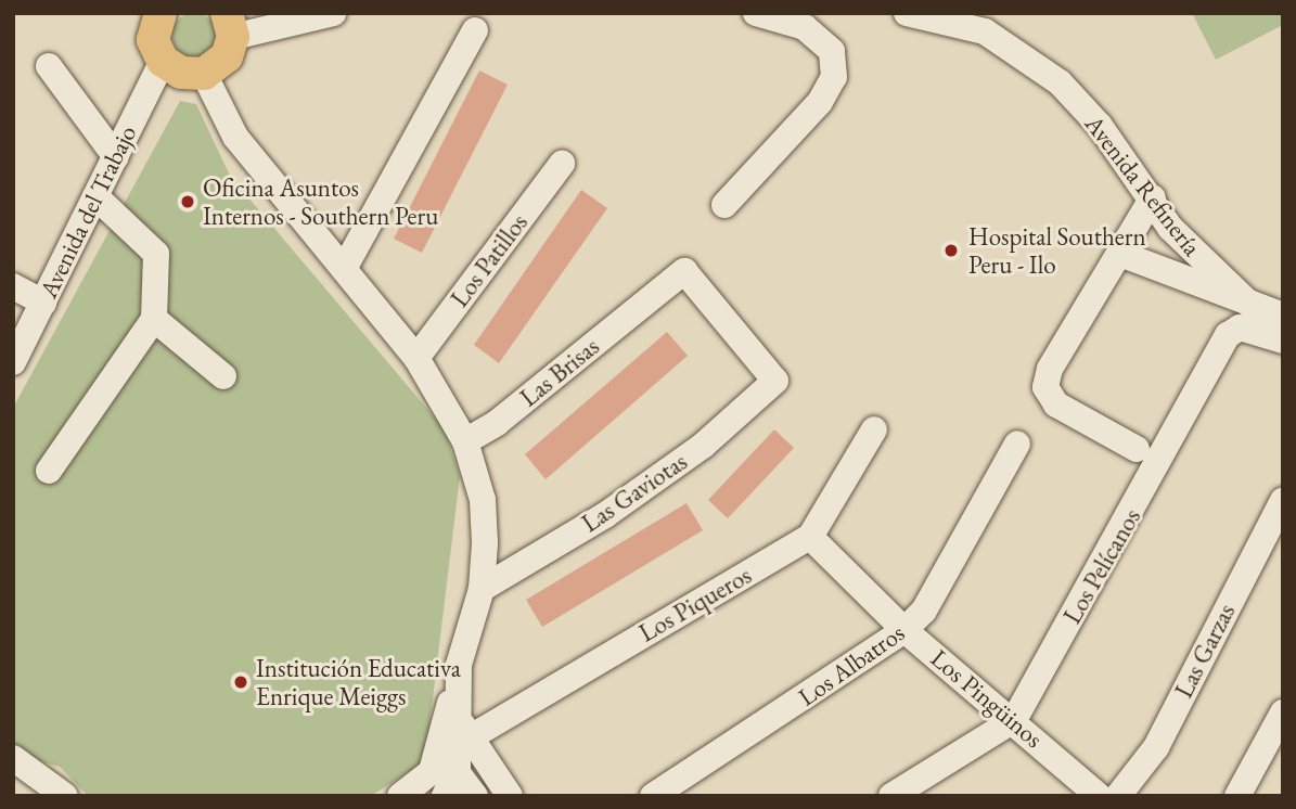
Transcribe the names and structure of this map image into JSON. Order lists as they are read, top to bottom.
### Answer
{
  "streets": {
    "street": [
      "Avenida Refinería",
      "Avenida del Trabajo",
      "Los Patillos",
      "Las Brisas",
      "Las Gaviotas",
      "Los Pelícanos",
      "Los Piqueros",
      "Las Garzas",
      "Los Albatros",
      "Los Pingüinos"
    ]
  },
  "crossings": [
    ["Las Brisas", "Las Gaviotas"],
    ["Los Pelícanos", "Los Pingüinos"],
    ["Los Piqueros", "Los Pingüinos"],
    ["Los Albatros", "Los Pingüinos"]
  ],
  "places": ["Oficina Asuntos Internos - Southern Peru", "Hospital Southern Peru - Ilo", "Institución Educativa Enrique Meiggs"]
}
